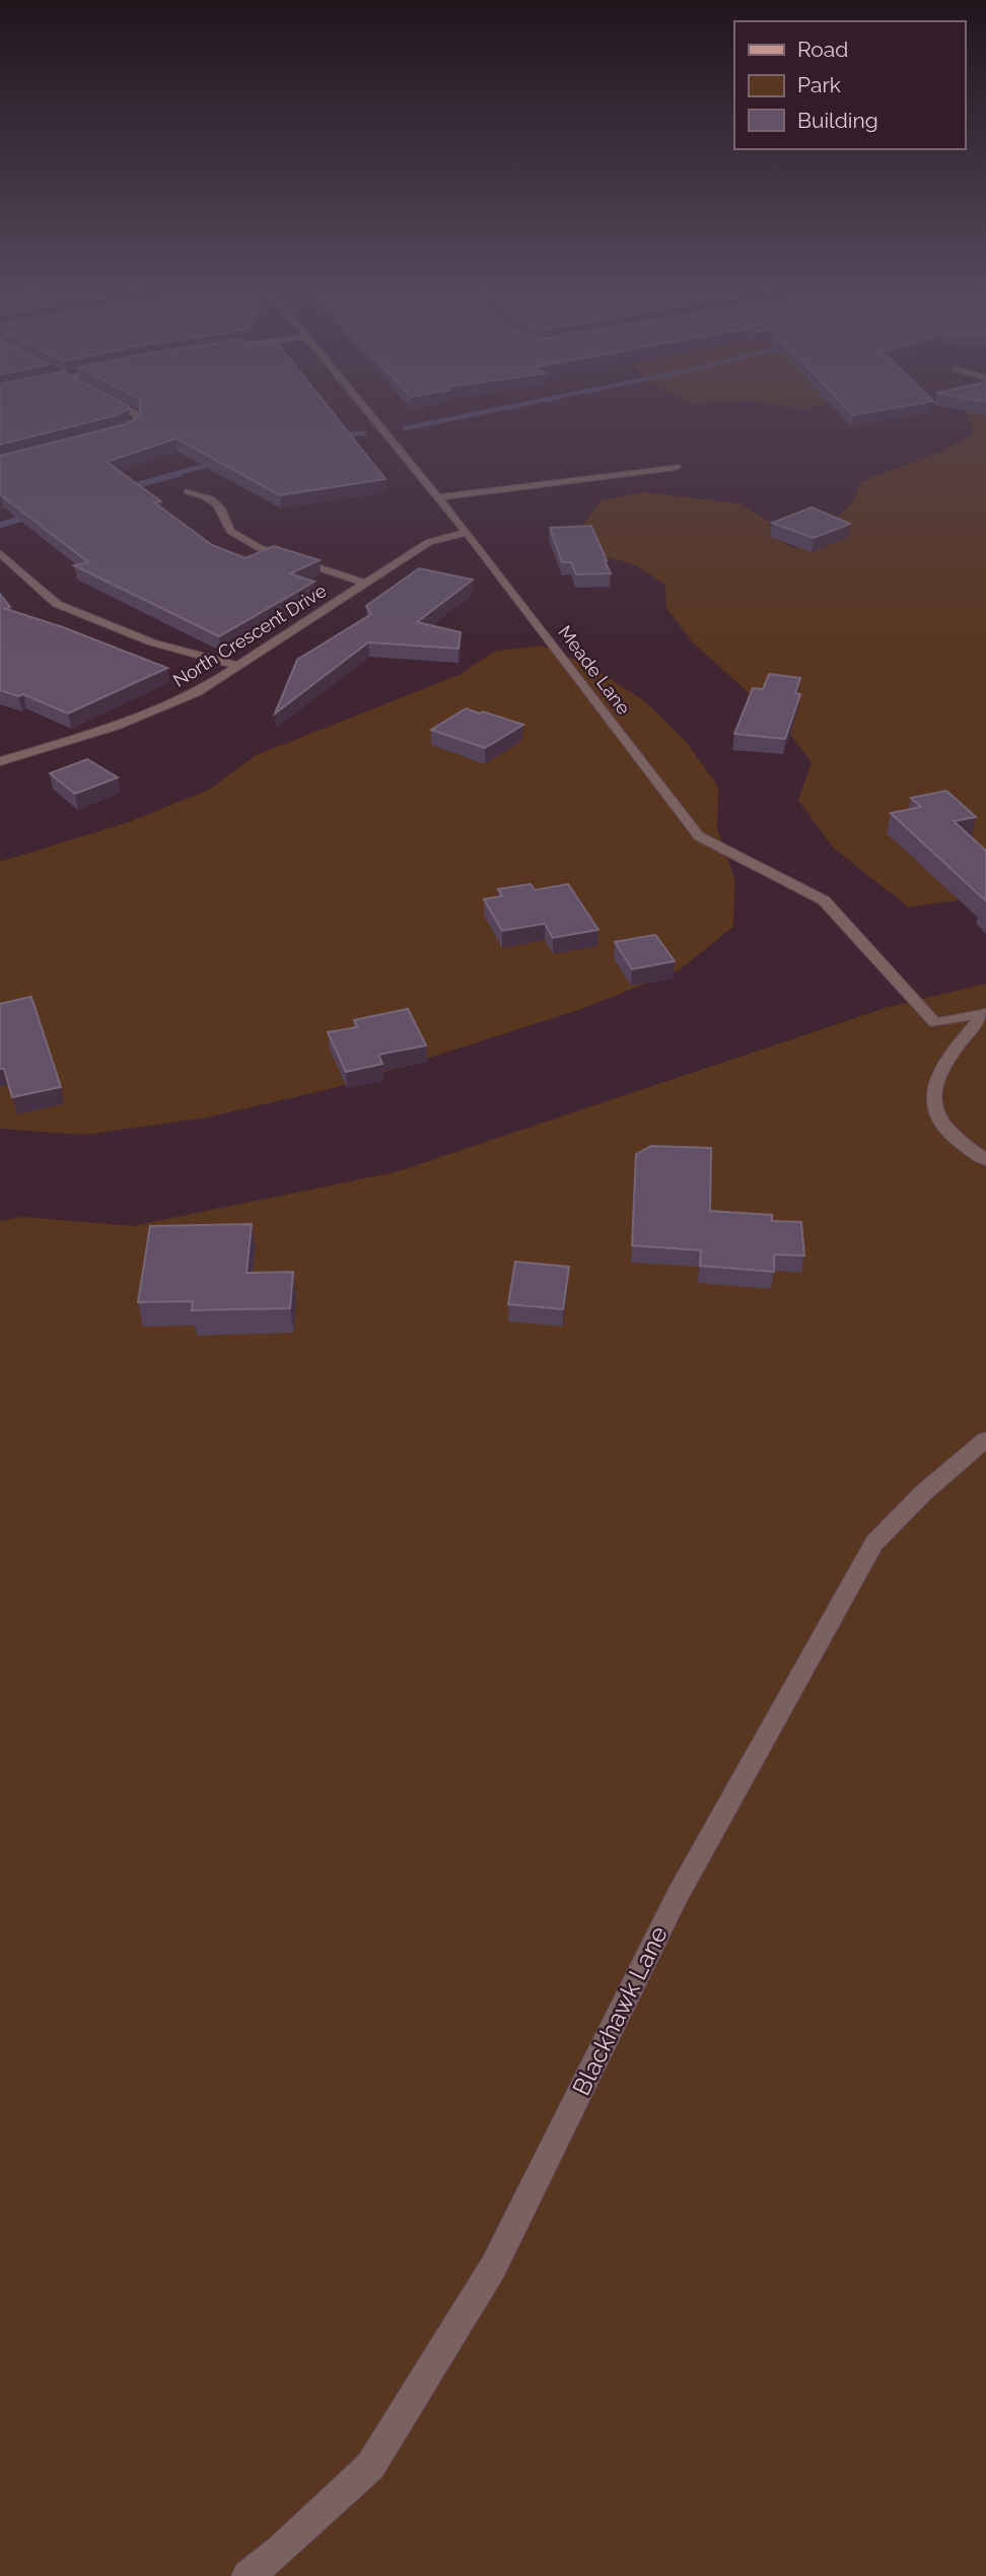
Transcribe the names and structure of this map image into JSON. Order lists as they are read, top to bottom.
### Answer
{
  "streets": {
    "street": ["North Crescent Drive", "Meade Lane", "Blackhawk Lane"]
  },
  "crossings": [
    ["North Crescent Drive", "Meade Lane"]
  ],
  "legend": ["Road", "Park", "Building"]
}
